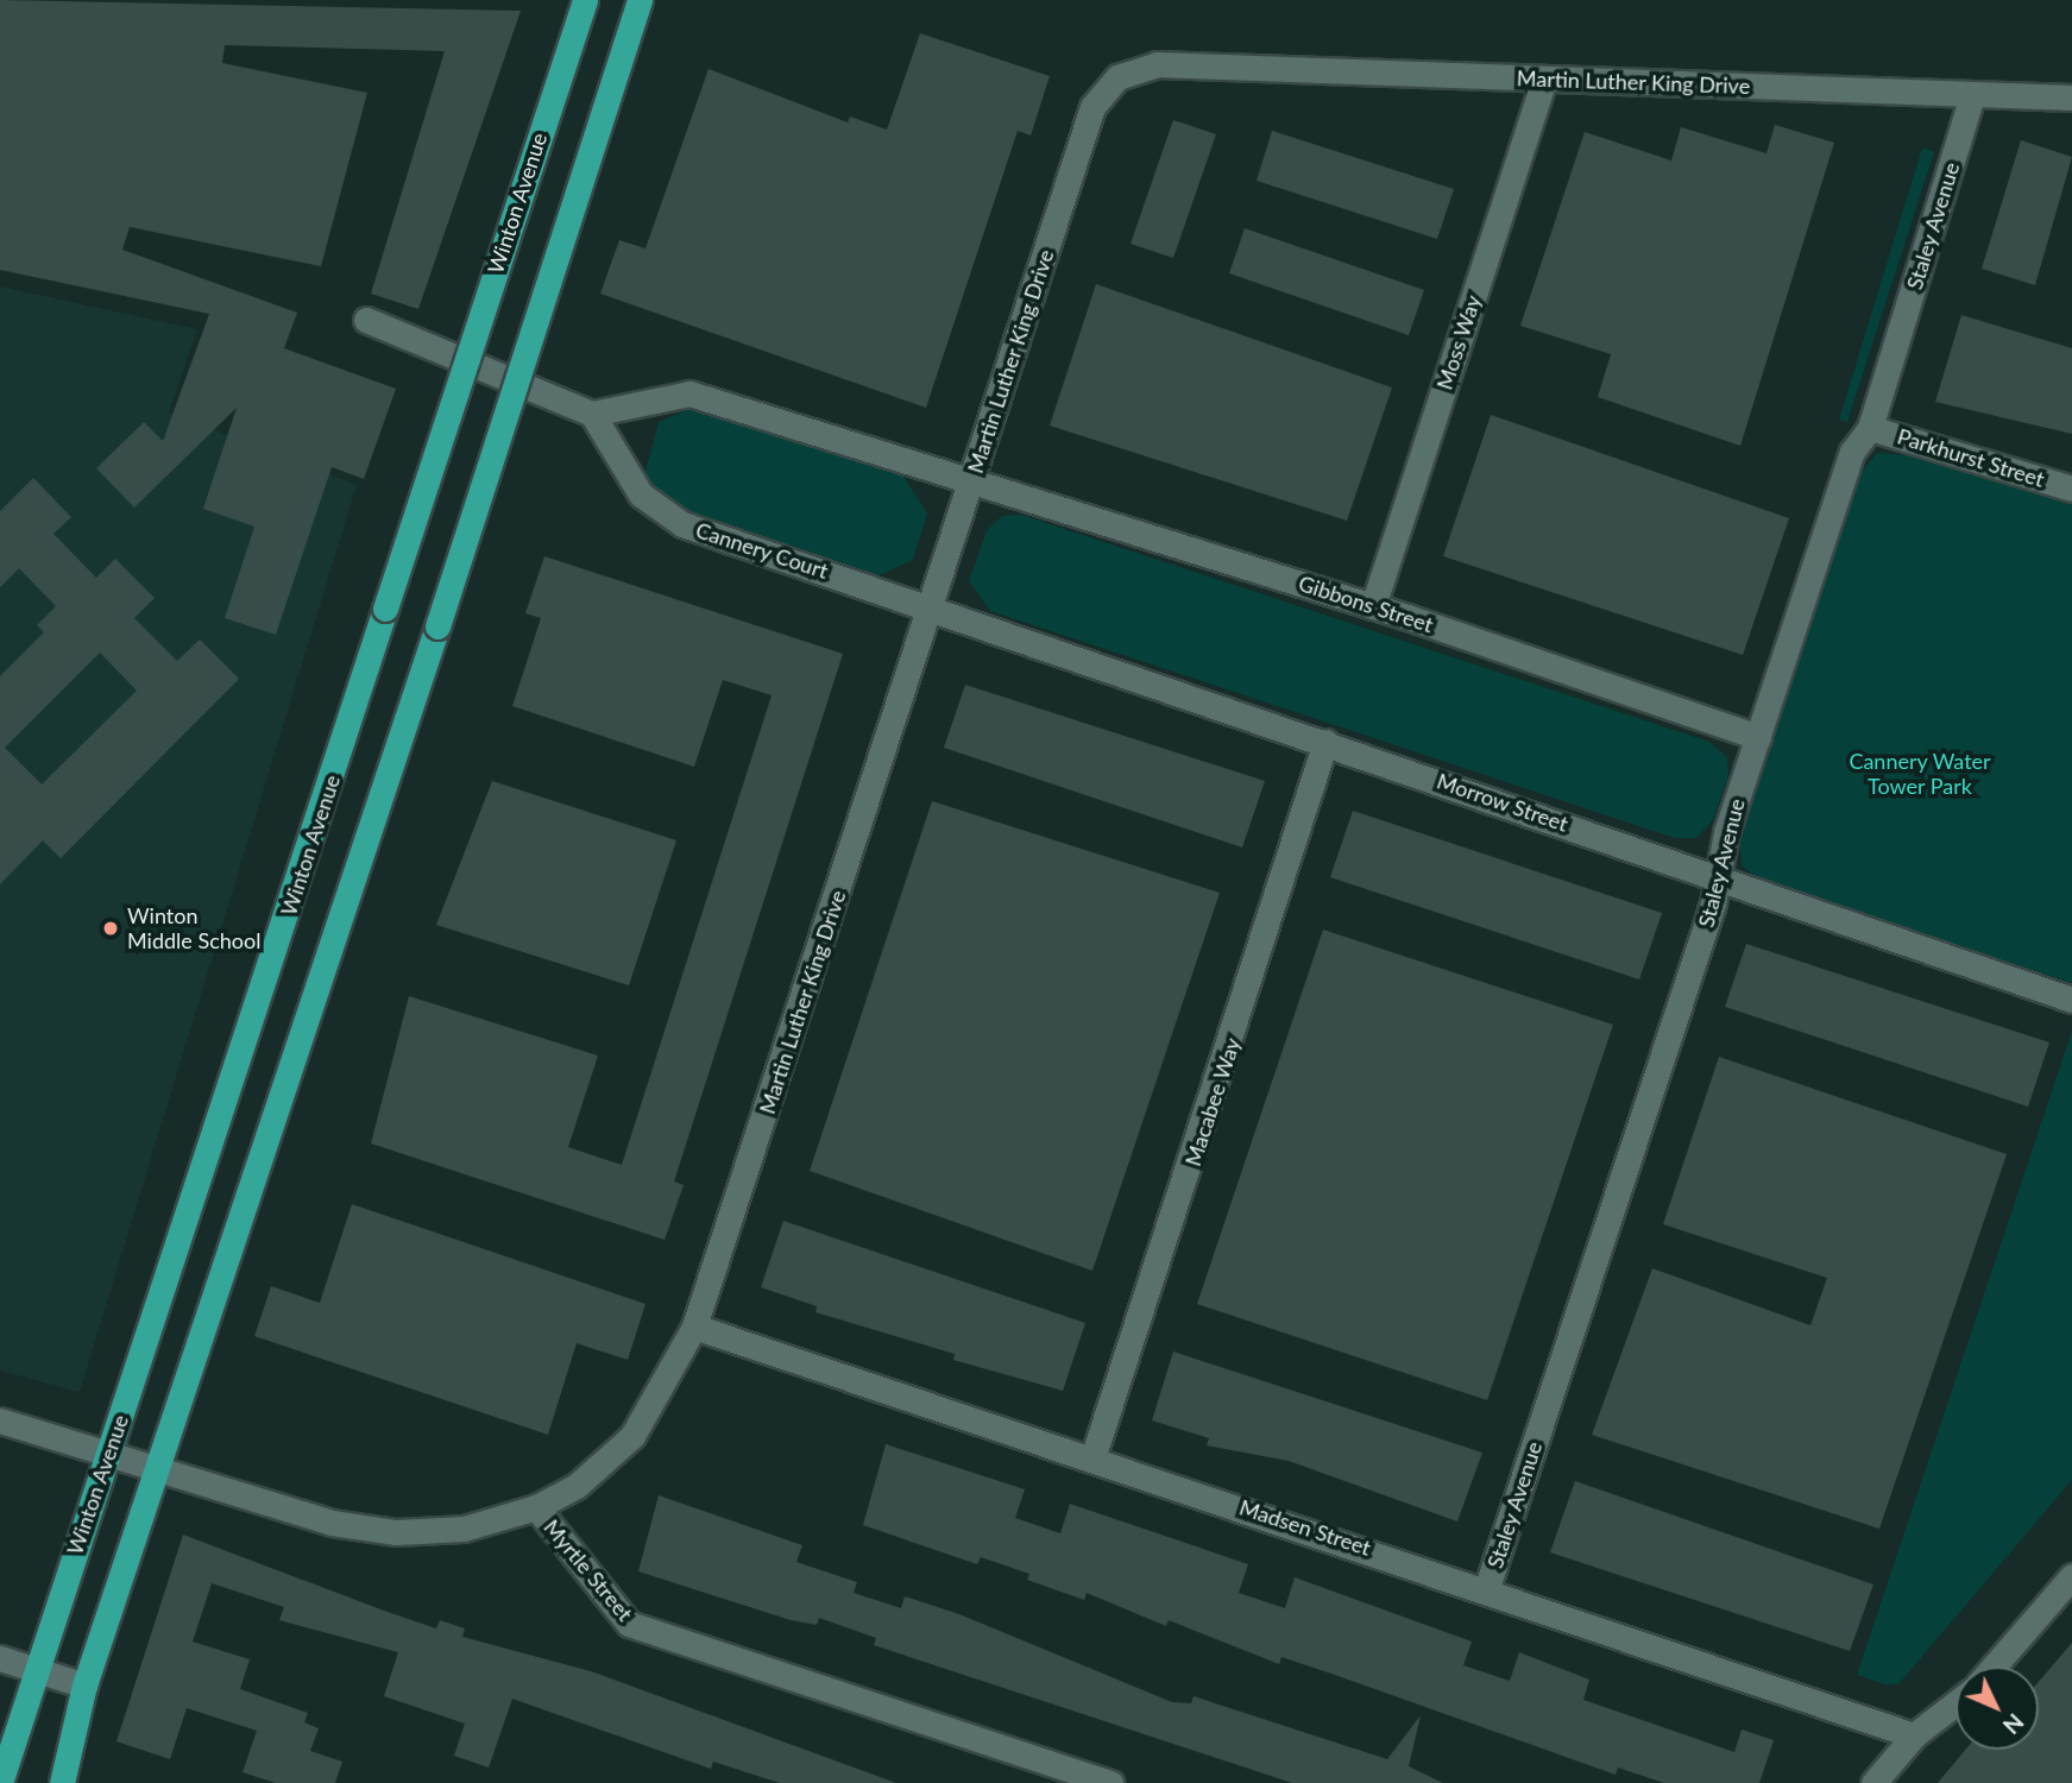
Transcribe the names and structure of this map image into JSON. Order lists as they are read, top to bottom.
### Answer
{
  "streets": {
    "main road": ["Winton Avenue"],
    "street": [
      "Martin Luther King Drive",
      "Staley Avenue",
      "Moss Way",
      "Parkhurst Street",
      "Cannery Court",
      "Gibbons Street",
      "Morrow Street",
      "Macabee Way",
      "Madsen Street",
      "Myrtle Street"
    ]
  },
  "crossings": [
    ["Martin Luther King Drive", "Staley Avenue"],
    ["Martin Luther King Drive", "Moss Way"],
    ["Martin Luther King Drive", "Cannery Court"],
    ["Martin Luther King Drive", "Gibbons Street"],
    ["Martin Luther King Drive", "Morrow Street"],
    ["Martin Luther King Drive", "Madsen Street"],
    ["Martin Luther King Drive", "Myrtle Street"],
    ["Winton Avenue", "Myrtle Street"],
    ["Staley Avenue", "Parkhurst Street"],
    ["Staley Avenue", "Gibbons Street"],
    ["Staley Avenue", "Morrow Street"],
    ["Staley Avenue", "Madsen Street"],
    ["Moss Way", "Gibbons Street"],
    ["Cannery Court", "Morrow Street"],
    ["Morrow Street", "Macabee Way"],
    ["Macabee Way", "Madsen Street"]
  ],
  "parks": ["Cannery Water Tower Park"],
  "places": ["Winton Middle School"],
  "north": "bottom right"
}
